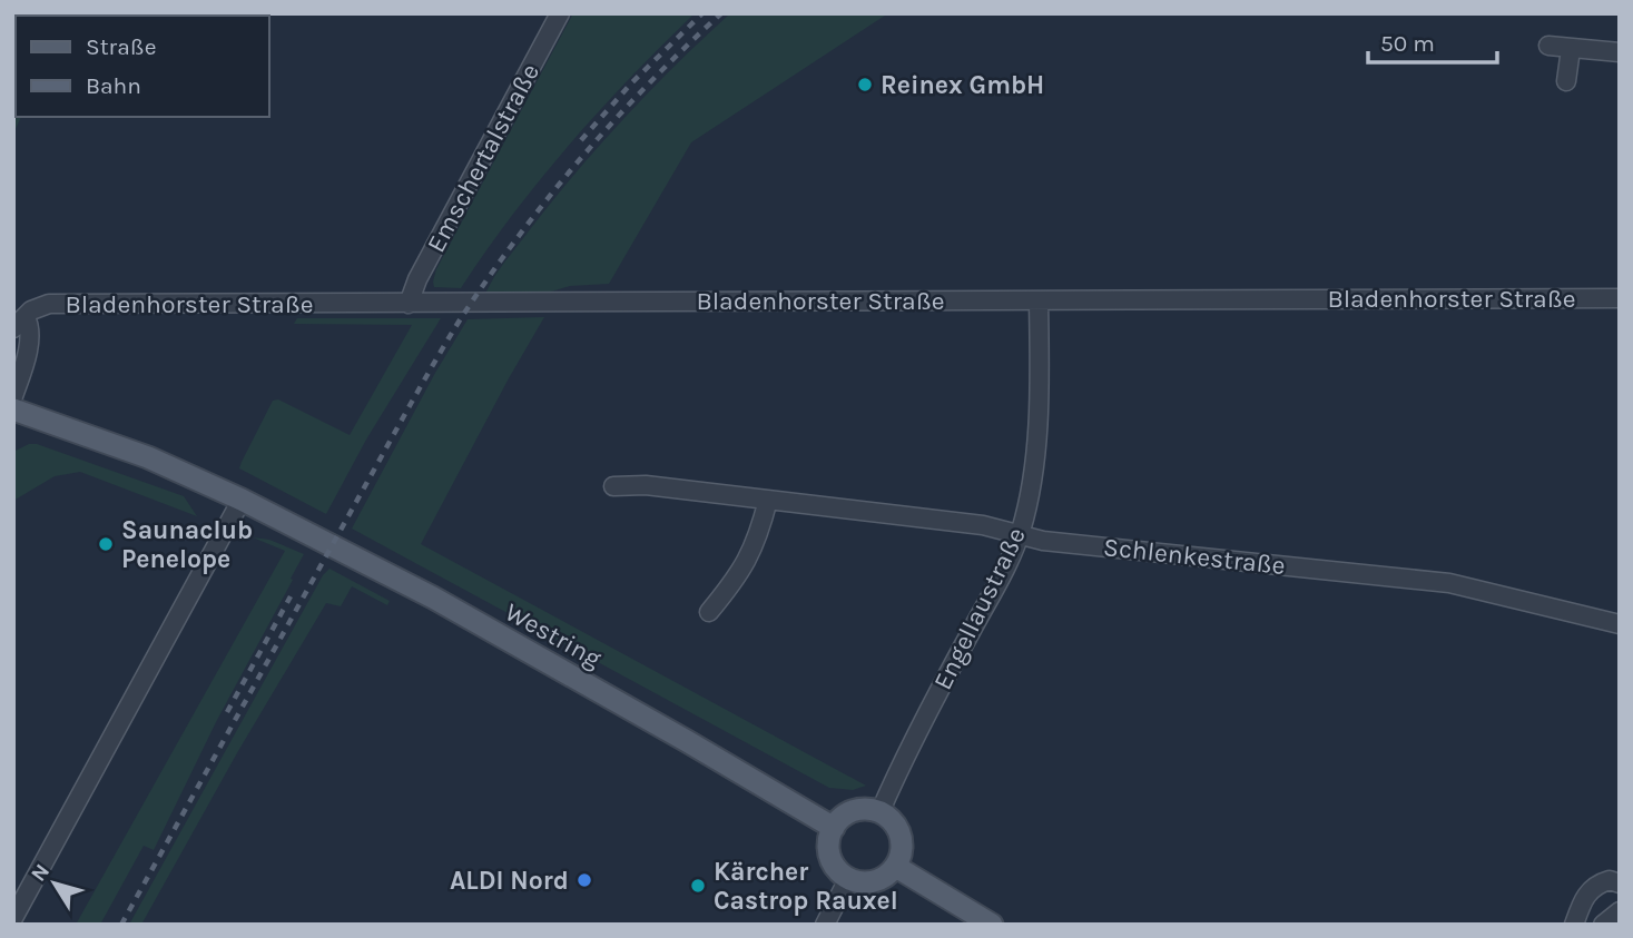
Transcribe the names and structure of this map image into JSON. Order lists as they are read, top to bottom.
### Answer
{
  "streets": {
    "main road": ["Westring"],
    "street": [
      "Emschertalstraße",
      "Bladenhorster Straße",
      "Schlenkestraße",
      "Engellaustraße"
    ]
  },
  "crossings": [
    ["Emschertalstraße", "Bladenhorster Straße"],
    ["Bladenhorster Straße", "Engellaustraße"],
    ["Schlenkestraße", "Engellaustraße"],
    ["Engellaustraße", "Westring"]
  ],
  "places": [
    "Reinex GmbH",
    "Saunaclub Penelope",
    "ALDI Nord",
    "Kärcher Castrop Rauxel"
  ],
  "legend": ["Straße", "Bahn"],
  "scale_bar": "50 m",
  "north": "top left"
}
